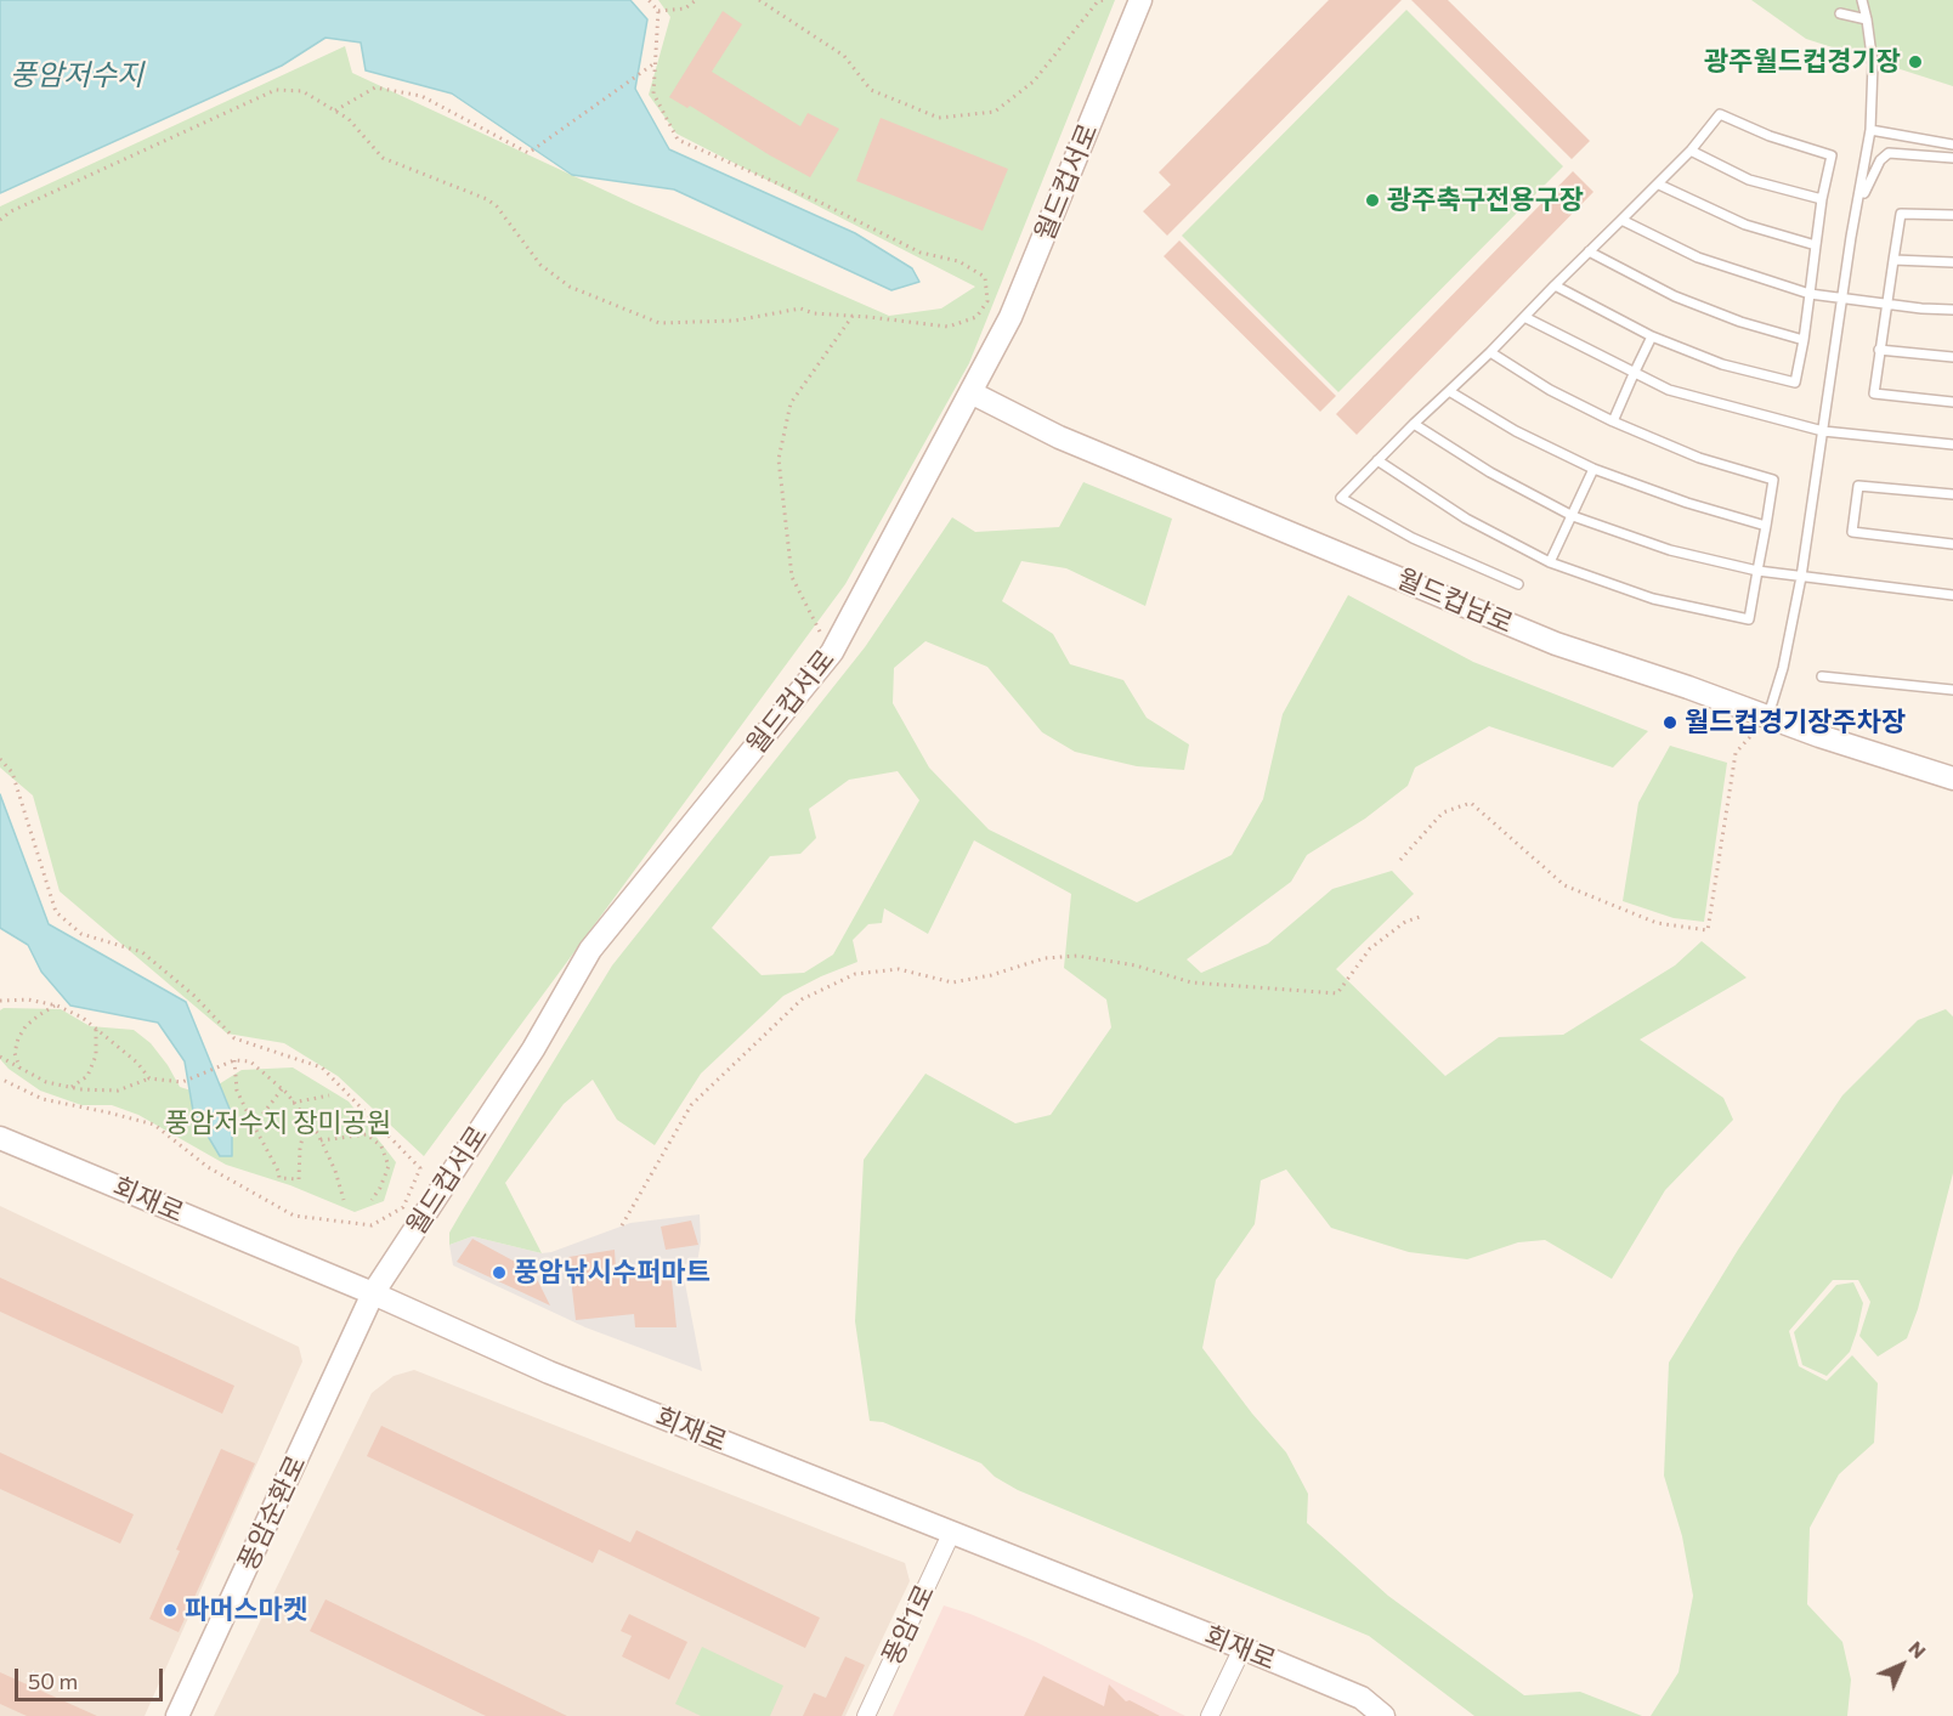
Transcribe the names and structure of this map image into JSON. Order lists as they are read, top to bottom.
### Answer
{
  "streets": {
    "street": [
      "월드컵서로",
      "월드컵남로",
      "회재로",
      "풍암순환로",
      "풍암1로"
    ]
  },
  "crossings": [
    ["월드컵서로", "월드컵남로"],
    ["월드컵서로", "회재로"],
    ["월드컵서로", "풍암순환로"],
    ["회재로", "풍암1로"]
  ],
  "water": ["풍암저수지"],
  "parks": ["풍암저수지 장미공원"],
  "places": [
    "광주월드컵경기장",
    "광주축구전용구장",
    "월드컵경기장주차장",
    "풍암낚시수퍼마트",
    "파머스마켓"
  ],
  "scale_bar": "50 m",
  "north": "top right"
}
